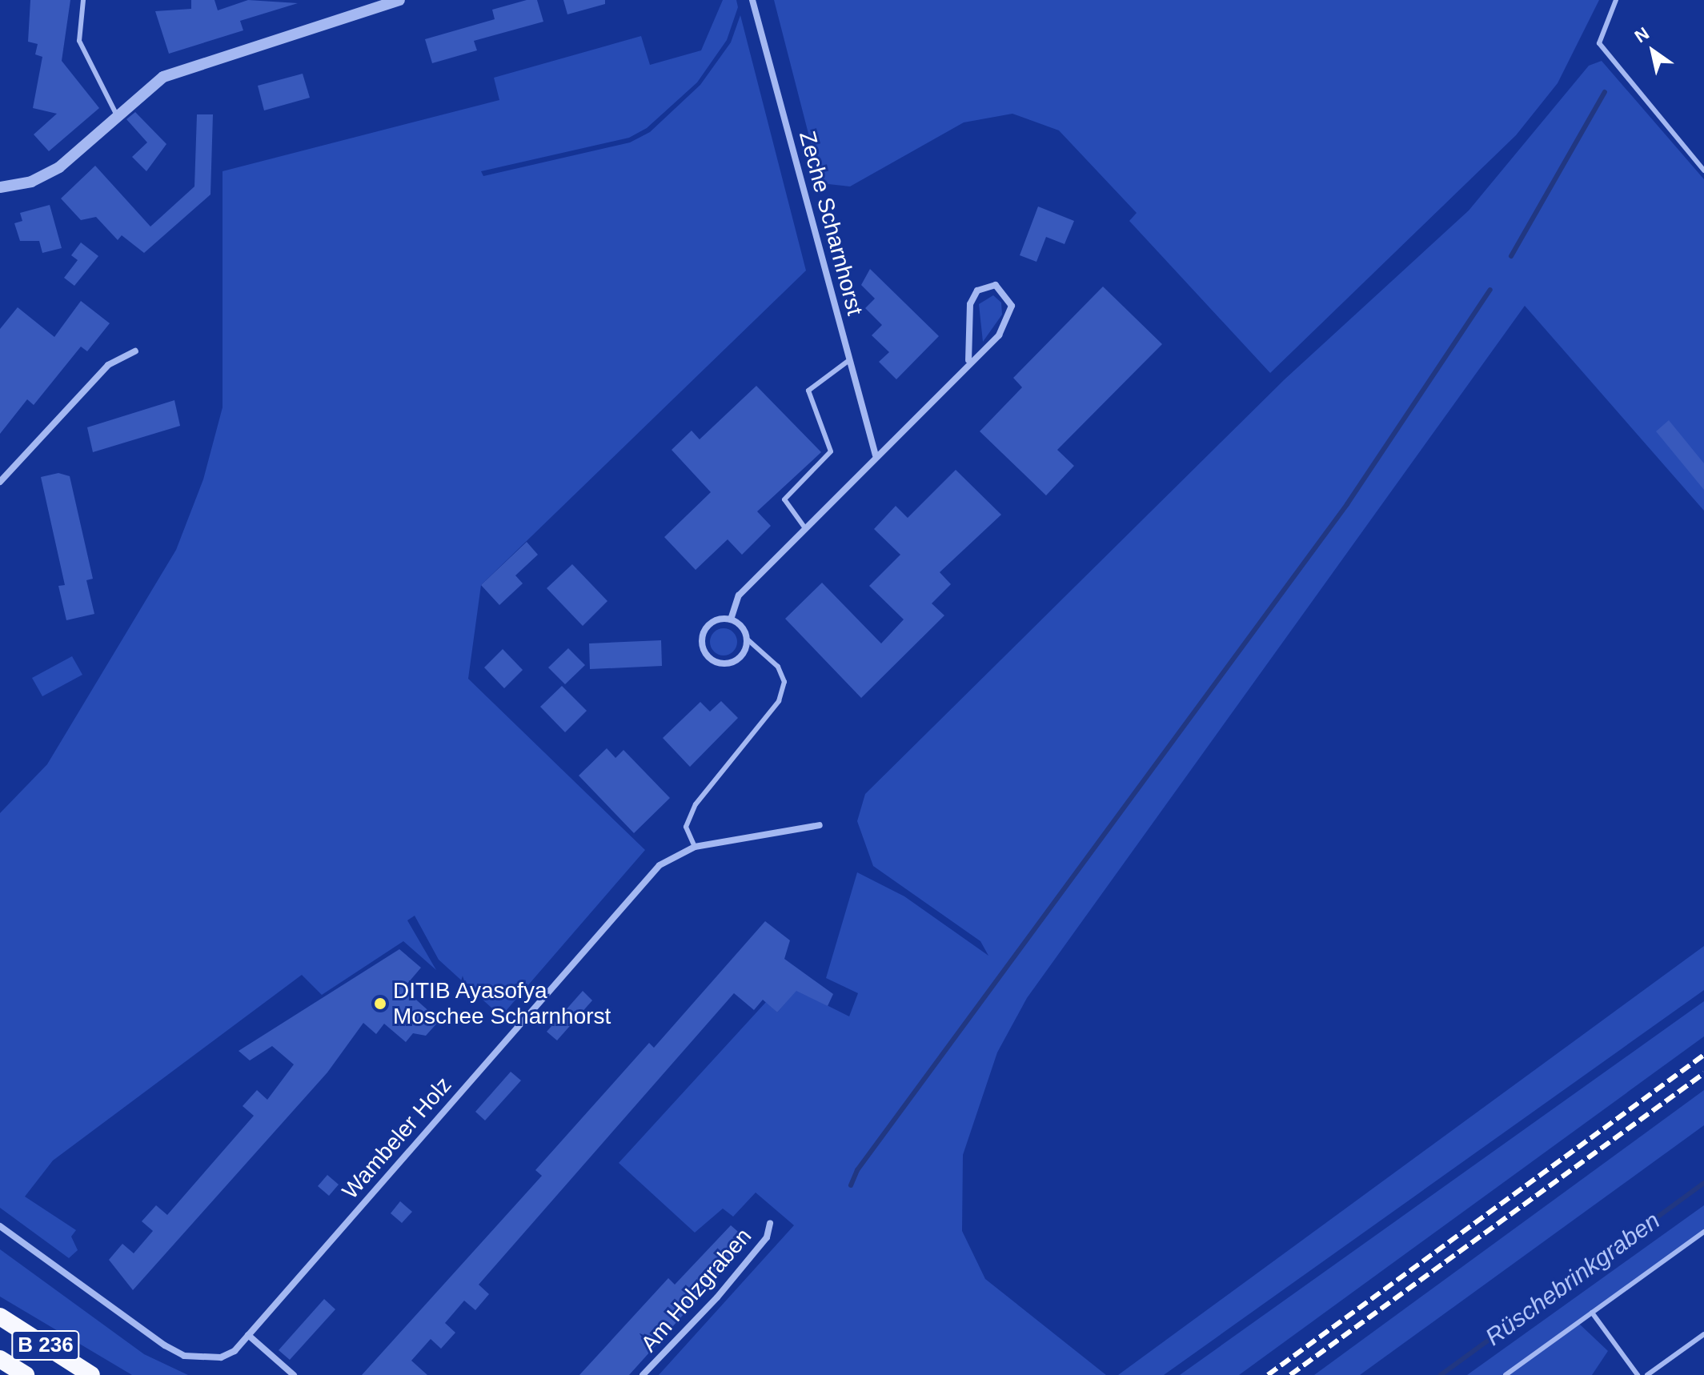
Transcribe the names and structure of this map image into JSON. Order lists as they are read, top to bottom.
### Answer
{
  "streets": {
    "highway": ["B 236"],
    "street": ["Zeche Scharnhorst", "Wambeler Holz", "Am Holzgraben"]
  },
  "water": ["Rüschebrinkgraben"],
  "places": ["DITIB Ayasofya Moschee Scharnhorst"],
  "north": "top left"
}
